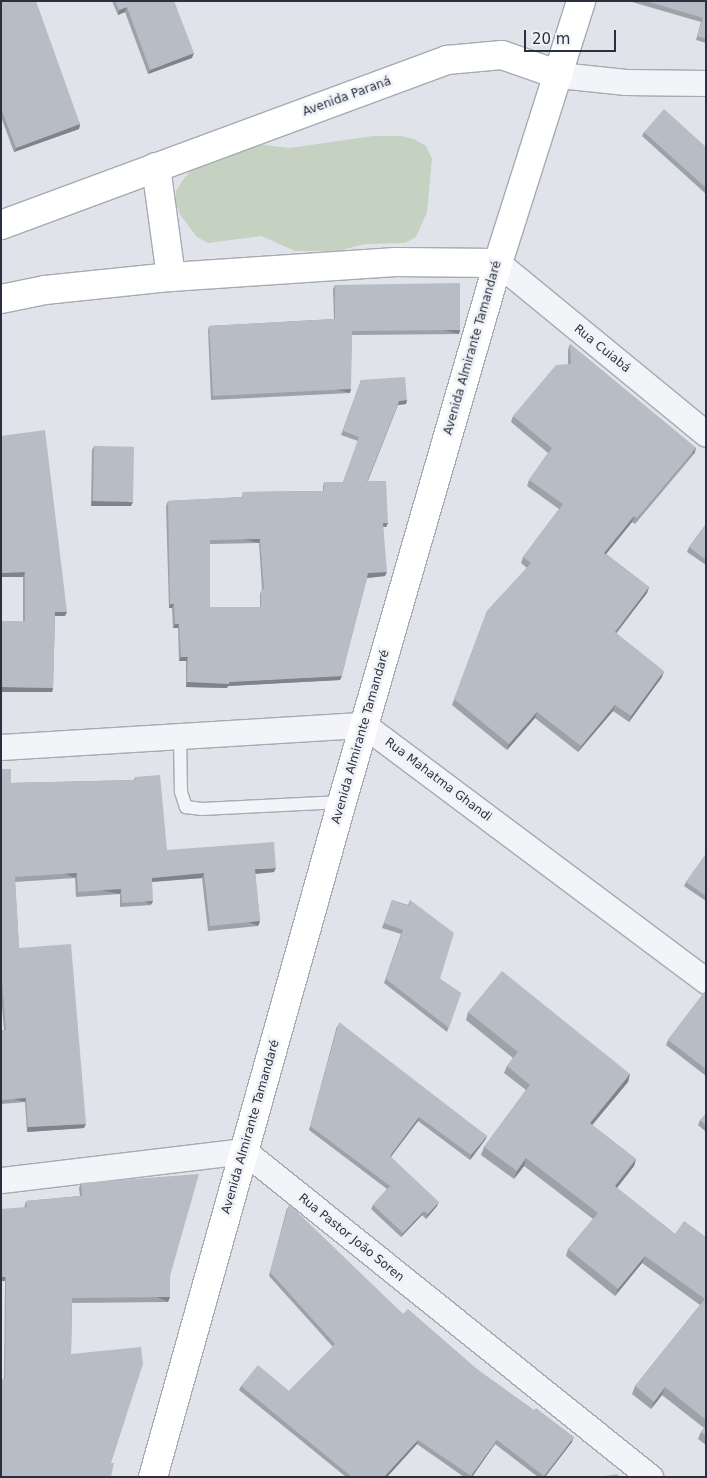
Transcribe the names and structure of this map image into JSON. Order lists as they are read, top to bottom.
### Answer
{
  "streets": {
    "main road": ["Avenida Paraná", "Avenida Almirante Tamandaré"],
    "street": ["Rua Cuiabá", "Rua Mahatma Ghandi", "Rua Pastor João Soren"]
  },
  "crossings": [
    ["Avenida Paraná", "Avenida Almirante Tamandaré"],
    ["Avenida Almirante Tamandaré", "Rua Cuiabá"],
    ["Avenida Almirante Tamandaré", "Rua Mahatma Ghandi"],
    ["Avenida Almirante Tamandaré", "Rua Pastor João Soren"]
  ],
  "scale_bar": "20 m"
}
